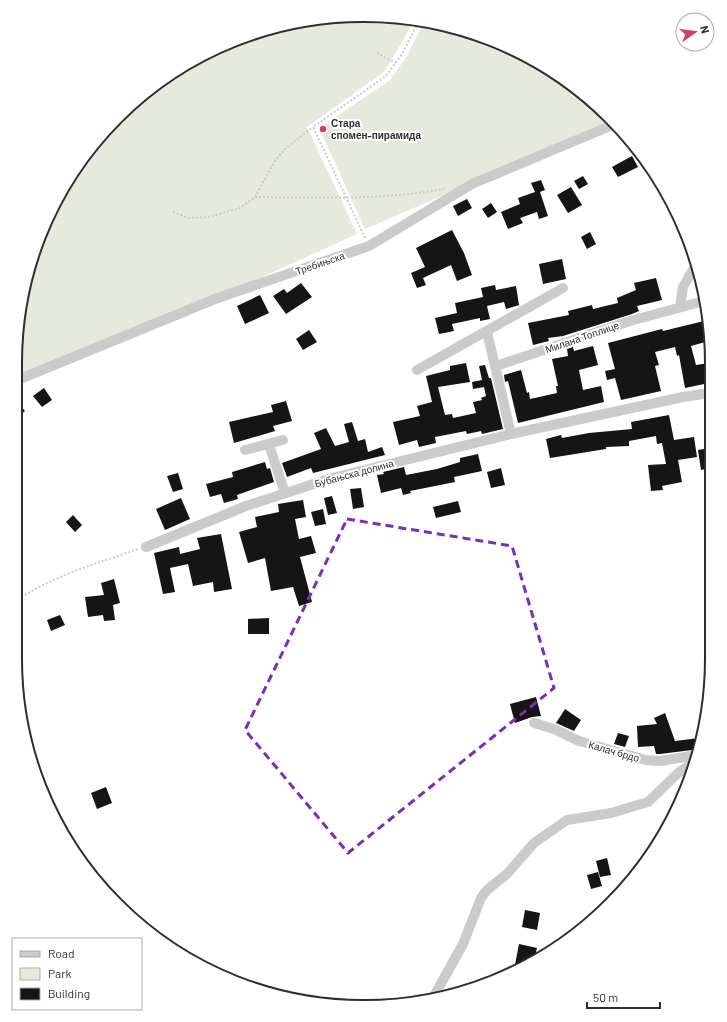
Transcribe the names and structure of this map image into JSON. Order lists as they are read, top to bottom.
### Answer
{
  "streets": {
    "street": [
      "Требињска",
      "Милана Топлице",
      "Бубањска долина",
      "Калач брдо"
    ]
  },
  "places": ["Стара спомен-пирамида"],
  "legend": ["Road", "Park", "Building"],
  "scale_bar": "50 m",
  "north": "right"
}
